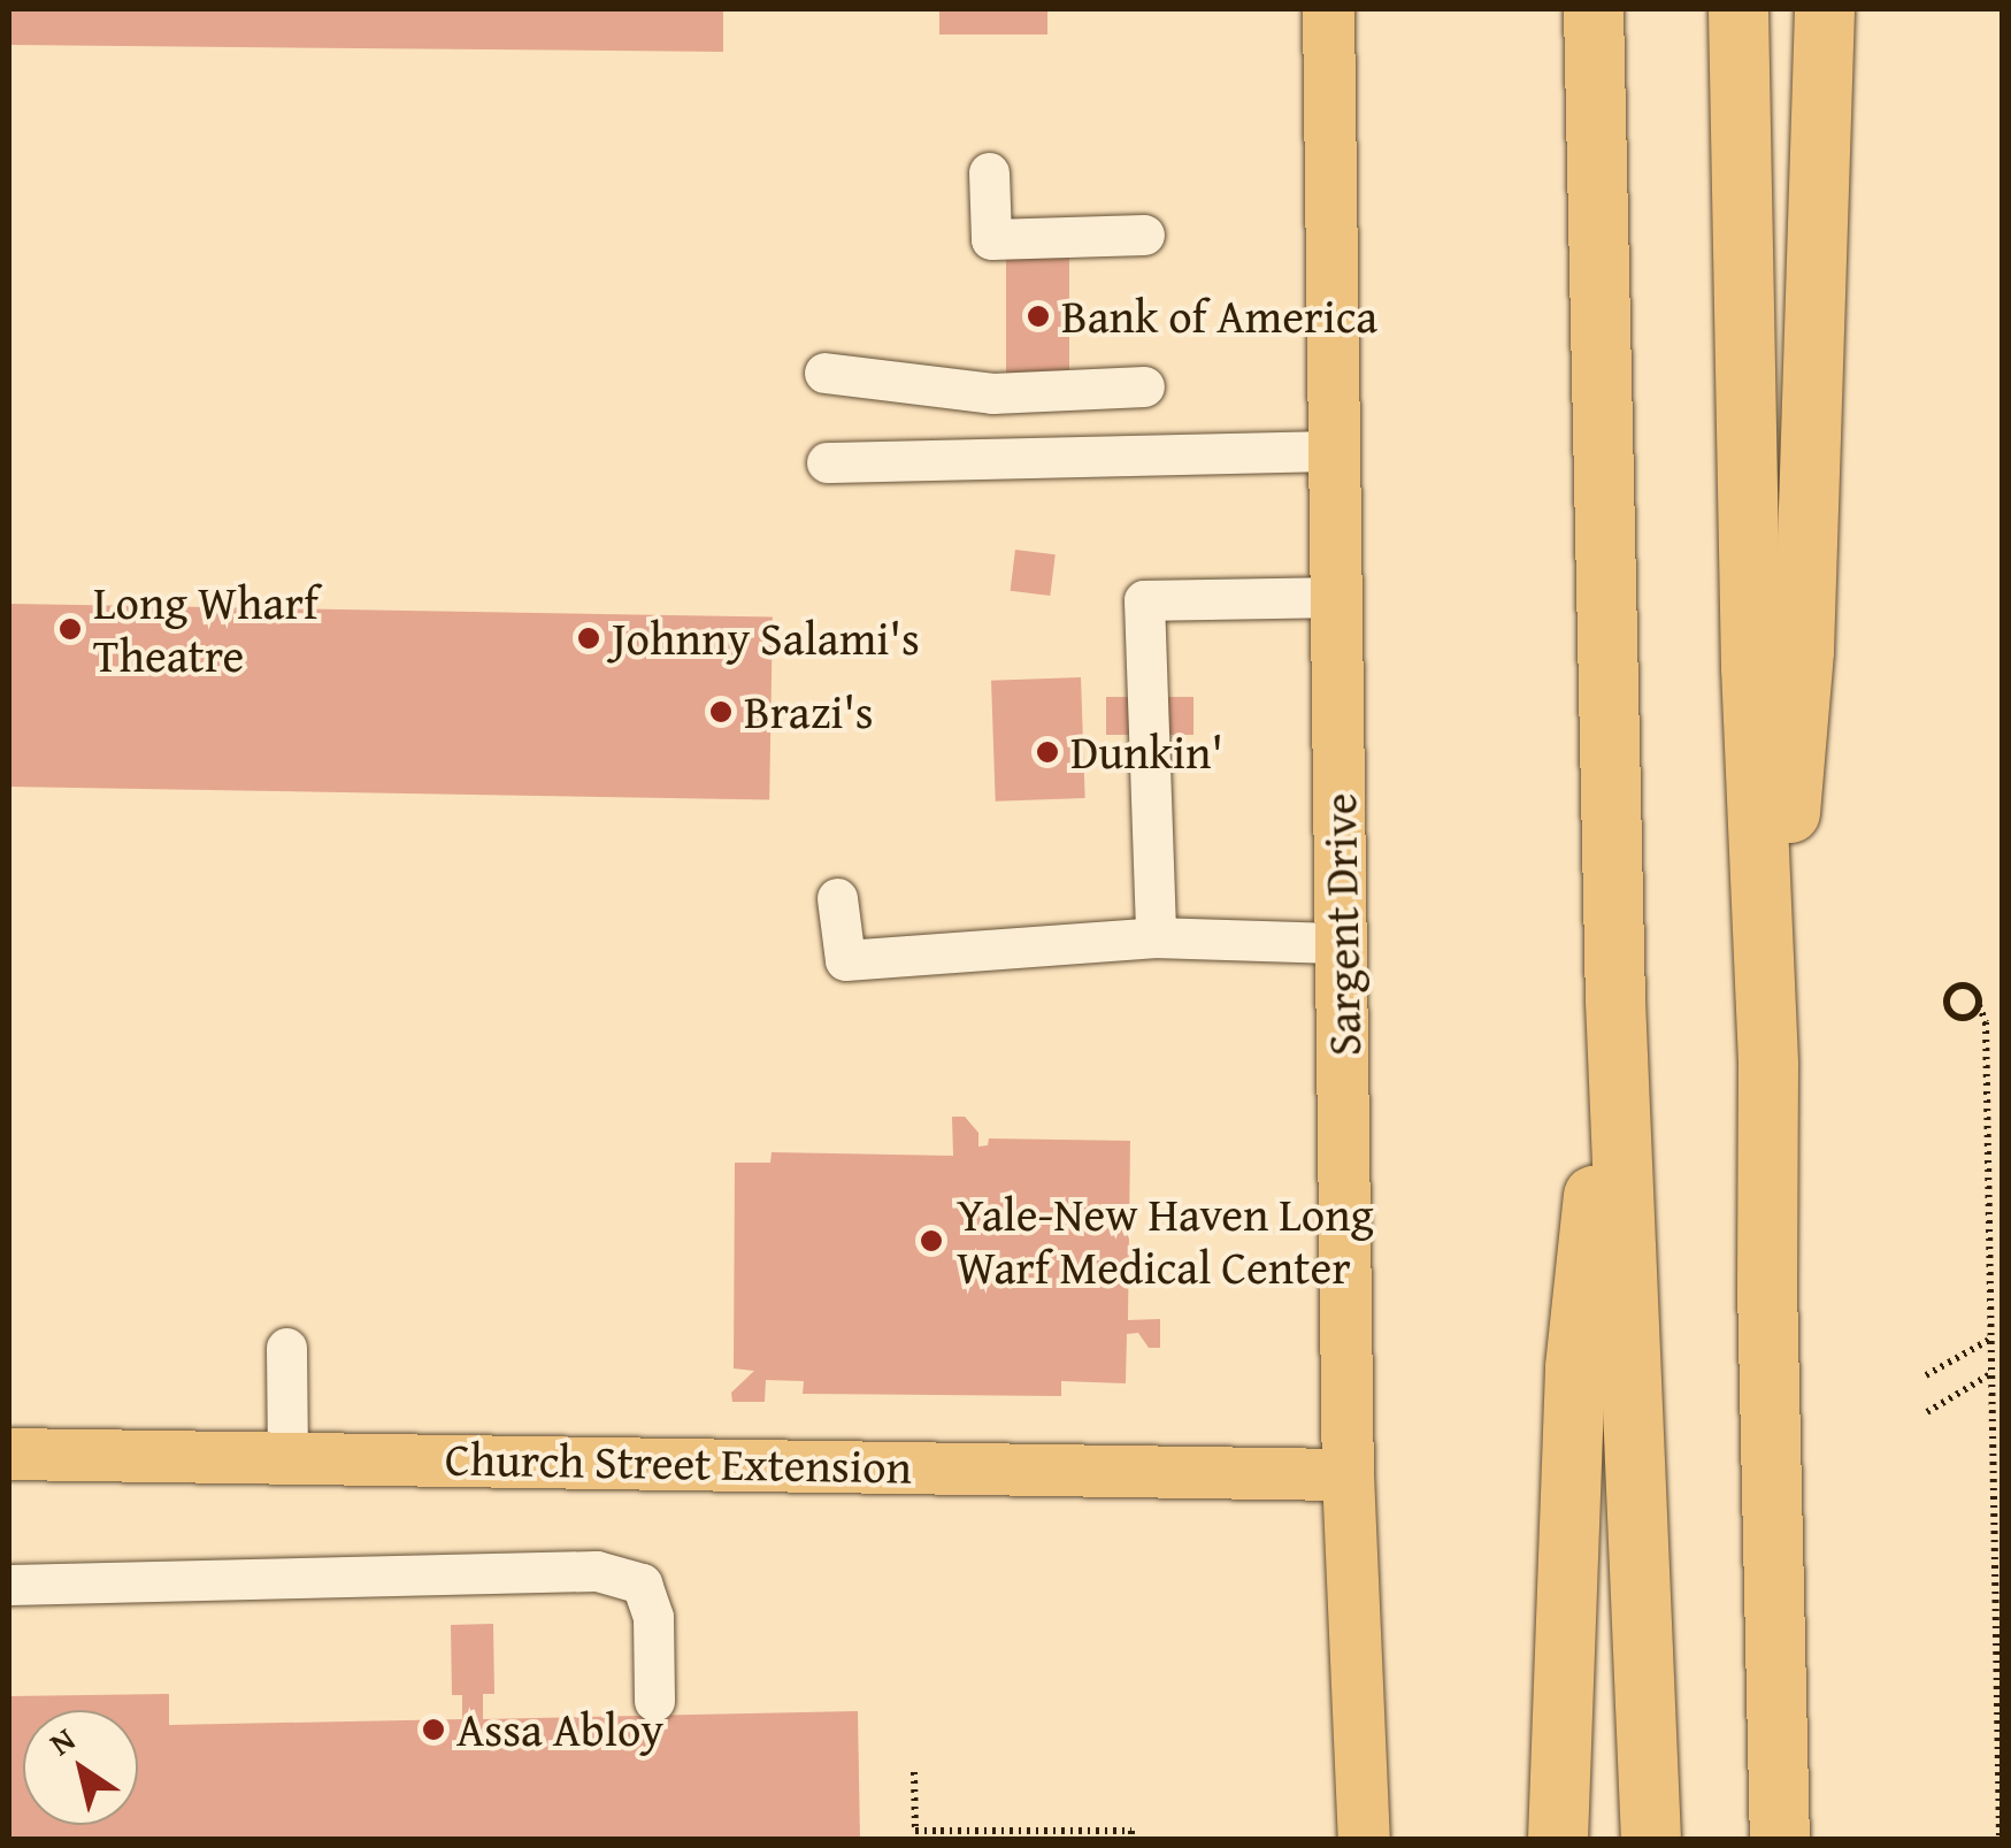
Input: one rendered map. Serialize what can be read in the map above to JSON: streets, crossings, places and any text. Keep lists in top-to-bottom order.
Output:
{
  "streets": {
    "main road": ["Sargent Drive", "Church Street Extension"]
  },
  "crossings": [
    ["Sargent Drive", "Church Street Extension"]
  ],
  "places": [
    "Bank of America",
    "Long Wharf Theatre",
    "Johnny Salami's",
    "Brazi's",
    "Dunkin'",
    "Yale-New Haven Long Warf Medical Center",
    "Assa Abloy"
  ],
  "north": "top left"
}
